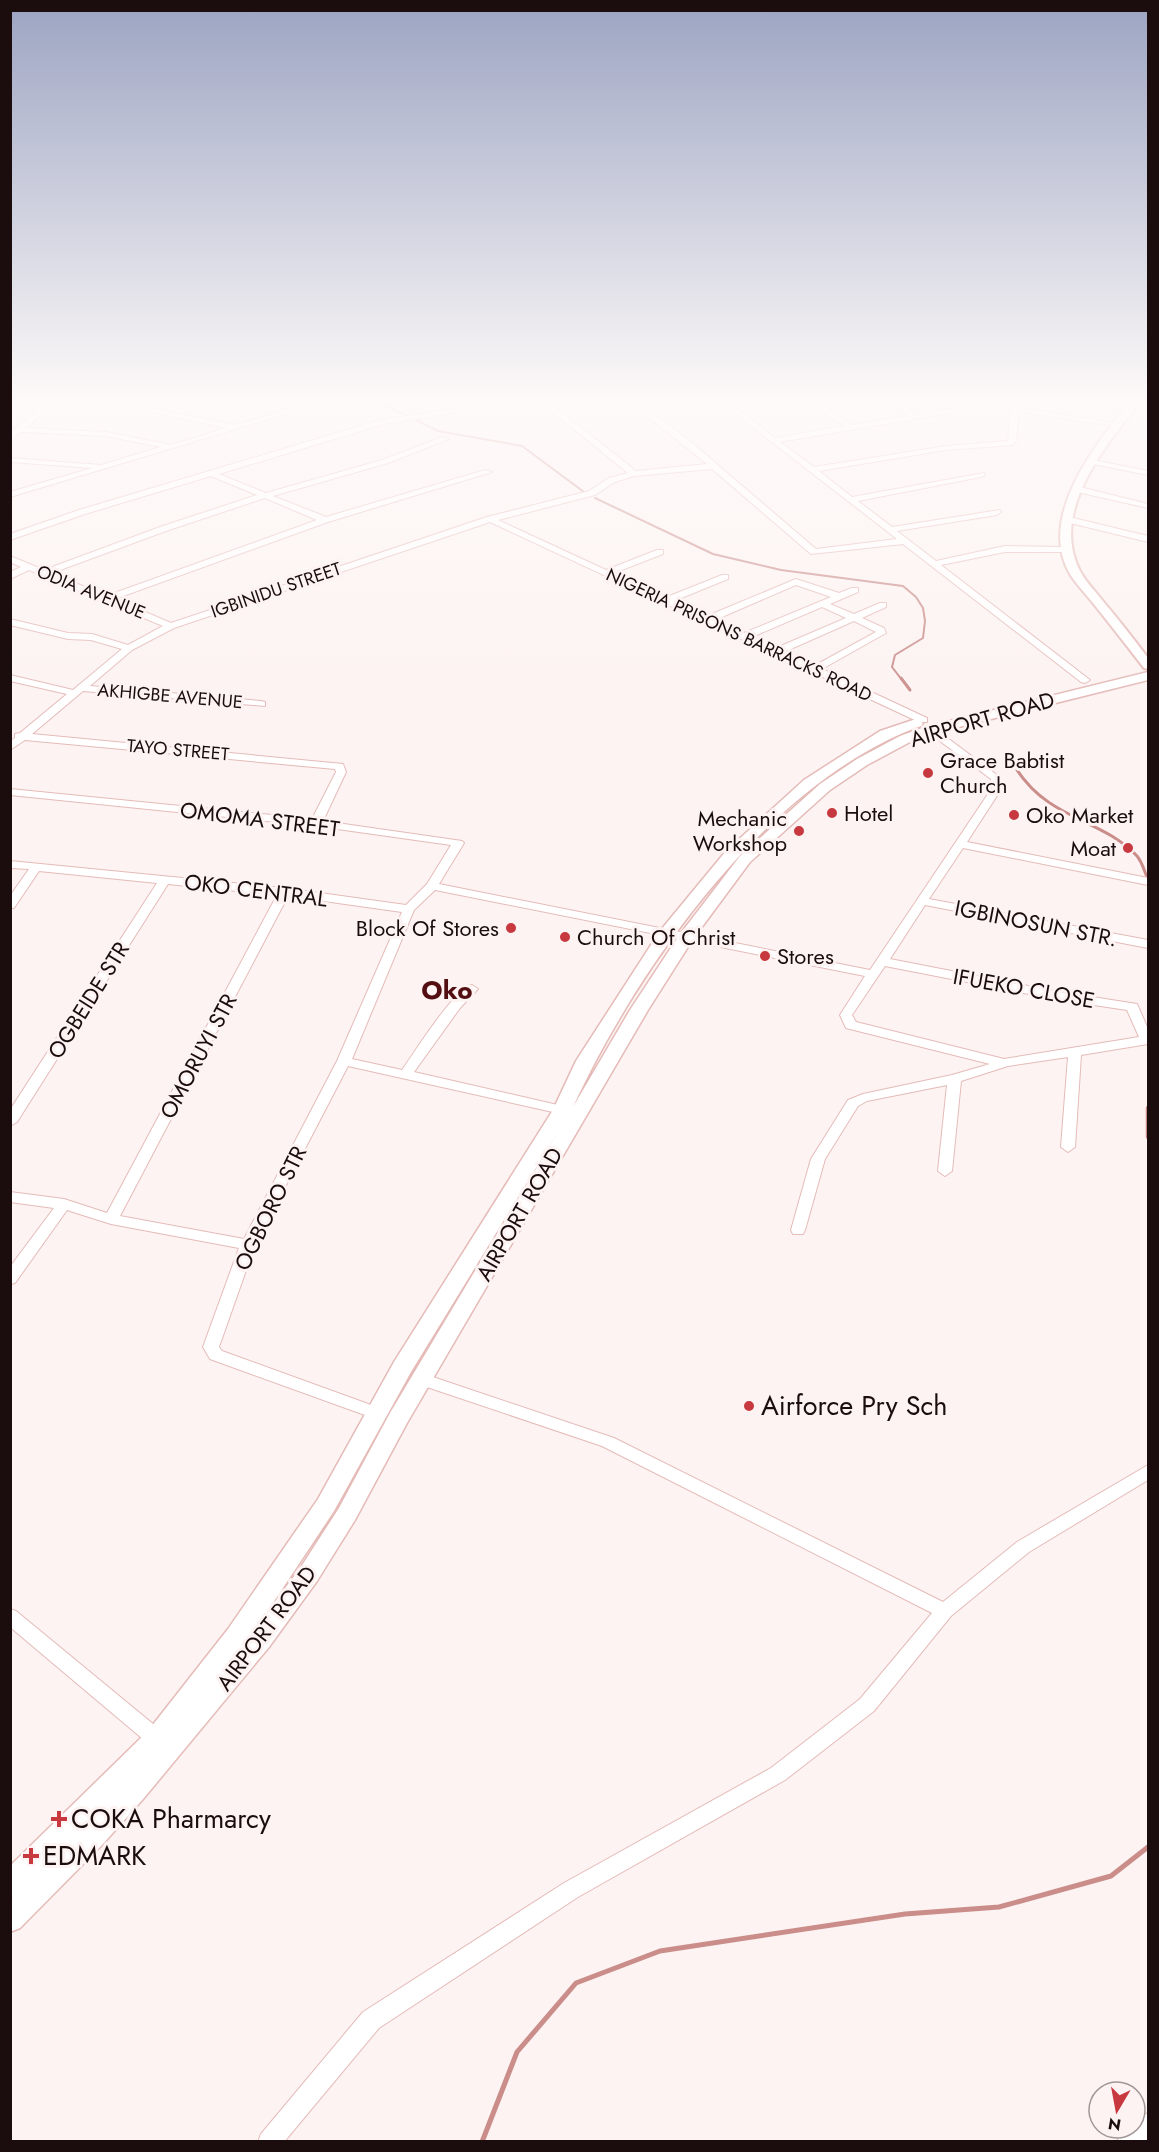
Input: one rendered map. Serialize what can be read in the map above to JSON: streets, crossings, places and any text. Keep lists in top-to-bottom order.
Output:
{
  "streets": {
    "main road": ["AIRPORT ROAD"],
    "street": [
      "IGBINIDU STREET",
      "ODIA AVENUE",
      "NIGERIA PRISONS BARRACKS ROAD",
      "AKHIGBE AVENUE",
      "TAYO STREET",
      "OMOMA STREET",
      "OKO CENTRAL",
      "IGBINOSUN STR.",
      "IFUEKO CLOSE",
      "OGBEIDE STR",
      "OMORUYI STR",
      "OGBORO STR"
    ]
  },
  "crossings": [
    ["IGBINIDU STREET", "ODIA AVENUE"],
    ["IGBINIDU STREET", "NIGERIA PRISONS BARRACKS ROAD"],
    ["IGBINIDU STREET", "AKHIGBE AVENUE"],
    ["IGBINIDU STREET", "TAYO STREET"],
    ["NIGERIA PRISONS BARRACKS ROAD", "AIRPORT ROAD"],
    ["AIRPORT ROAD", "OGBORO STR"],
    ["TAYO STREET", "OMOMA STREET"],
    ["OKO CENTRAL", "OGBEIDE STR"],
    ["OKO CENTRAL", "OMORUYI STR"],
    ["OKO CENTRAL", "OGBORO STR"]
  ],
  "districts": ["Oko"],
  "places": {
    "other": [
      "Grace Babtist Church",
      "Hotel",
      "Oko Market",
      "Mechanic Workshop",
      "Moat",
      "Block Of Stores",
      "Church Of Christ",
      "Stores",
      "Airforce Pry Sch"
    ],
    "health": ["COKA Pharmarcy", "EDMARK"]
  },
  "north": "bottom"
}
